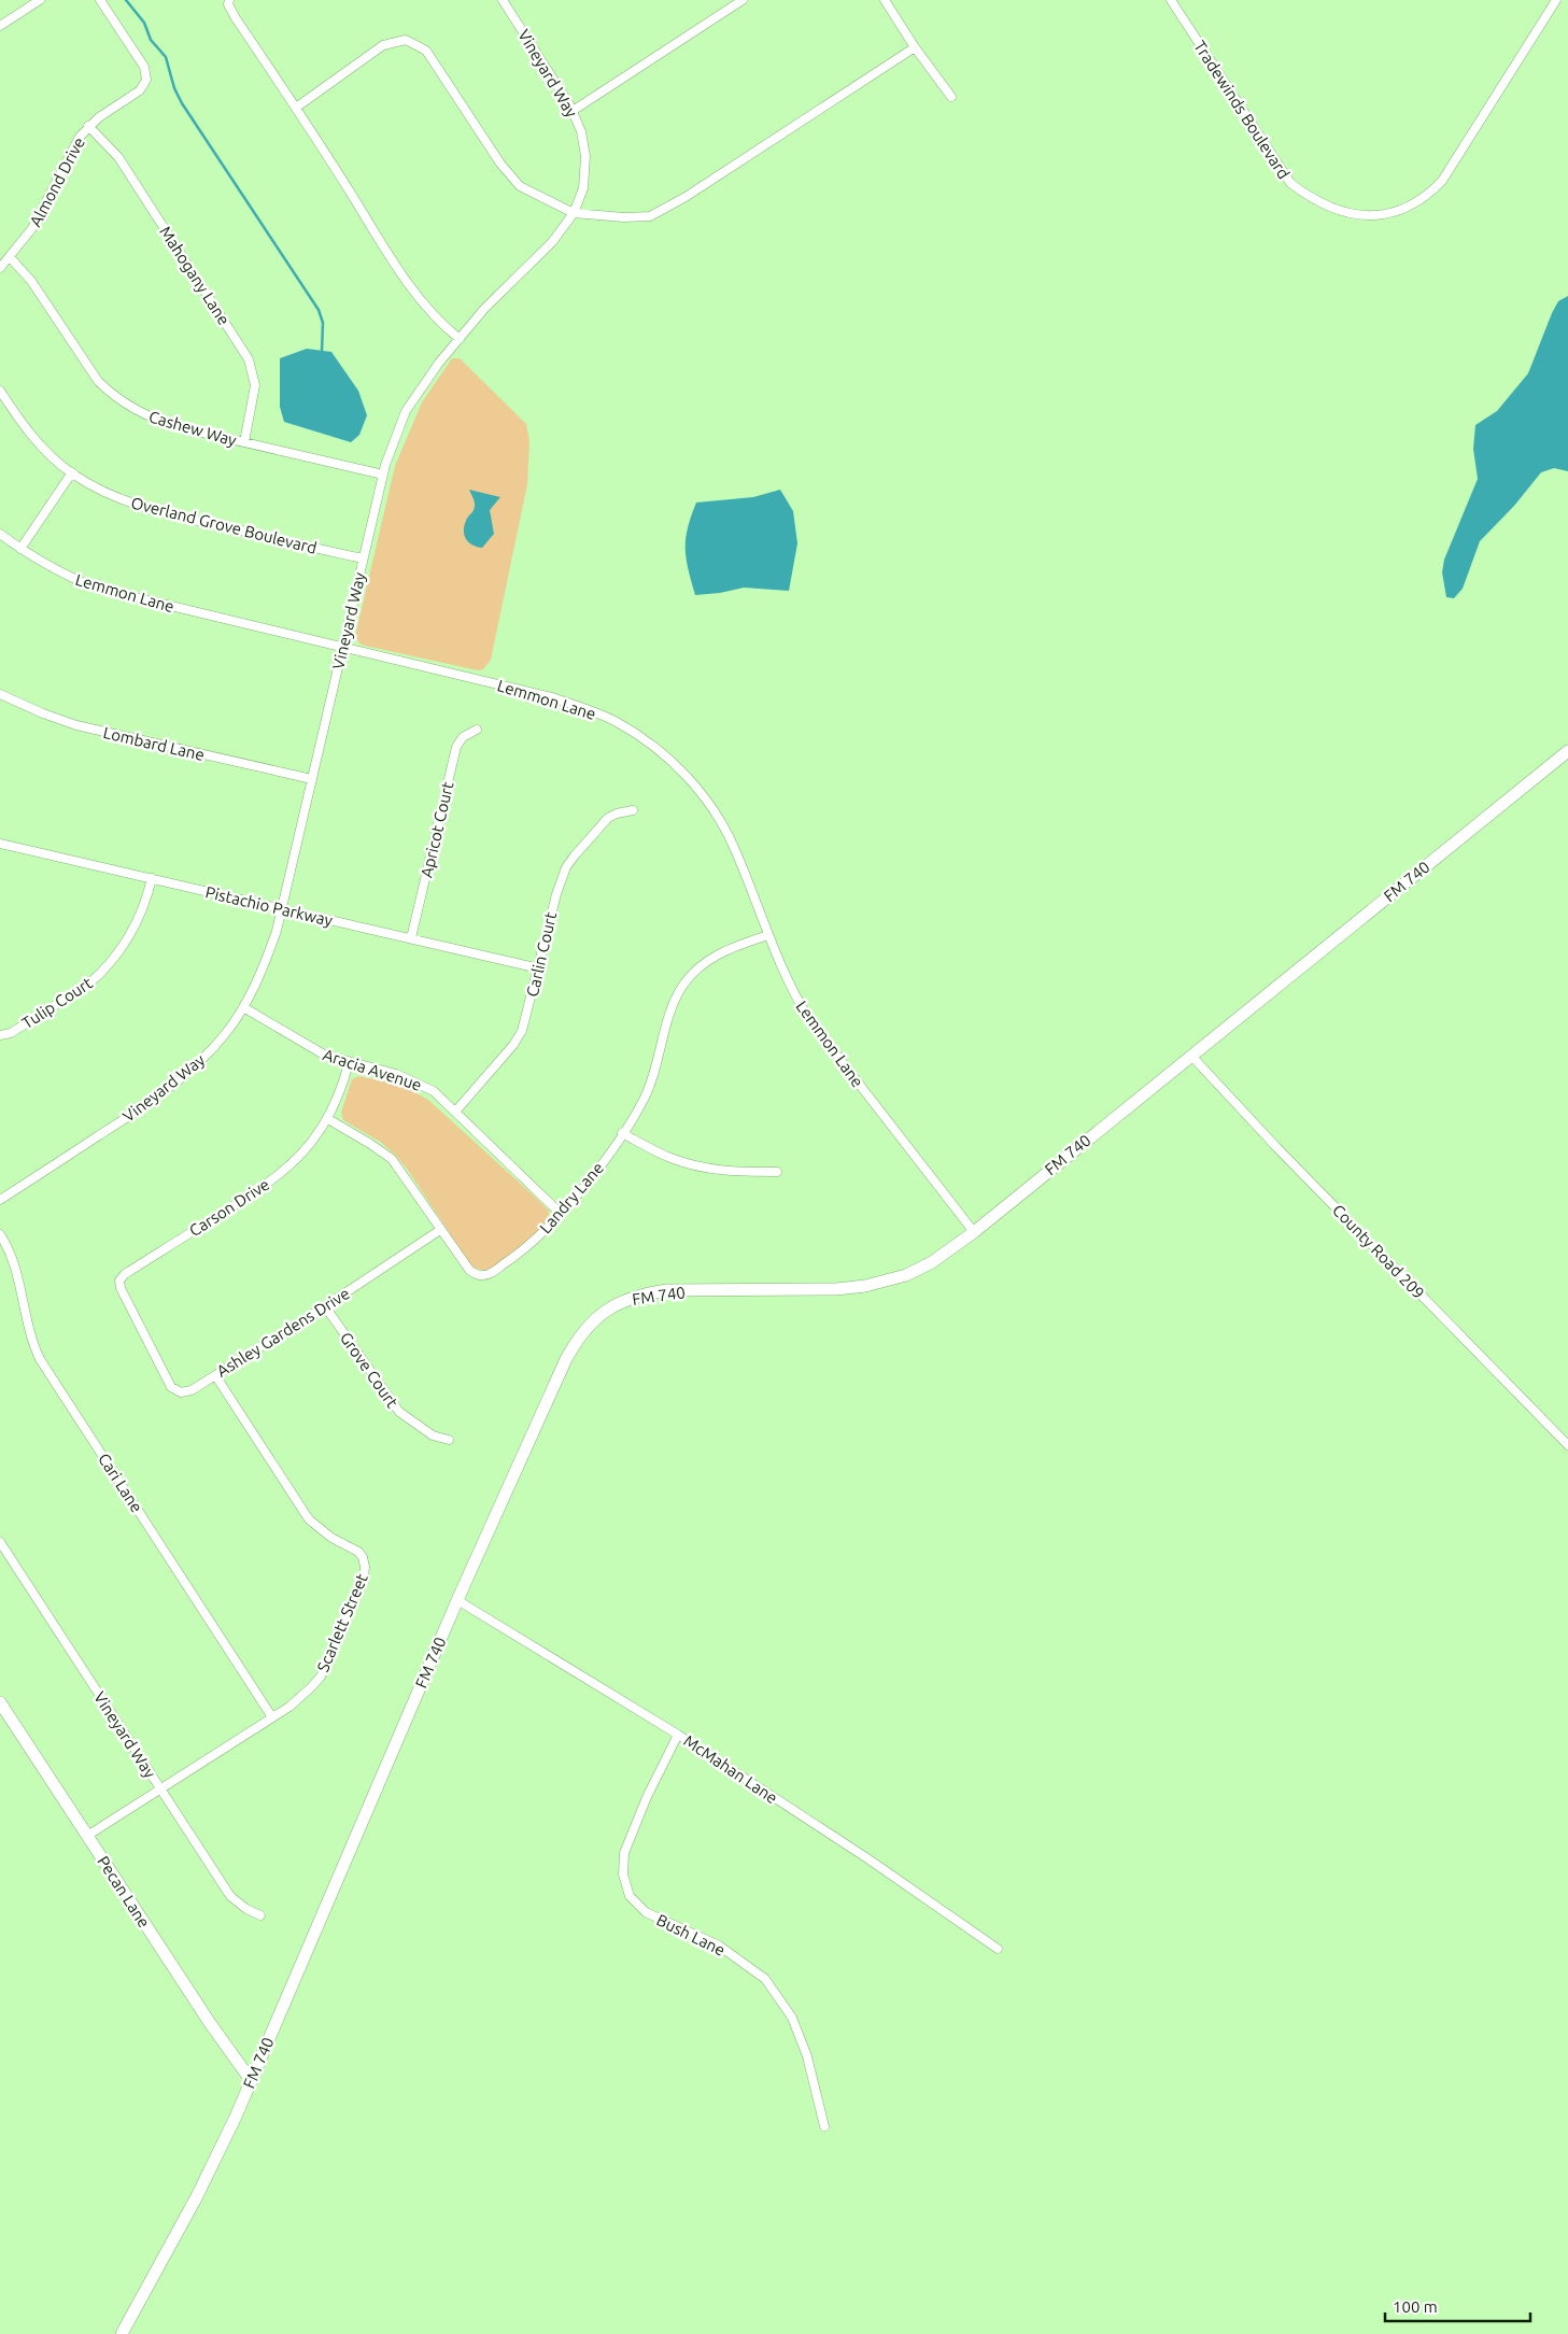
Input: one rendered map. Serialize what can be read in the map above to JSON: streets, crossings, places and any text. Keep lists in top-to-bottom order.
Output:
{
  "streets": {
    "main road": ["FM 740", "Pecan Lane"],
    "street": [
      "Vineyard Way",
      "Tradewinds Boulevard",
      "Almond Drive",
      "Mahogany Lane",
      "Cashew Way",
      "Overland Grove Boulevard",
      "Lemmon Lane",
      "Lombard Lane",
      "Apricot Court",
      "Pistachio Parkway",
      "Carlin Court",
      "Tulip Court",
      "Aracia Avenue",
      "Landry Lane",
      "Carson Drive",
      "County Road 209",
      "Ashley Gardens Drive",
      "Grove Court",
      "Cari Lane",
      "Scarlett Street",
      "McMahan Lane",
      "Bush Lane"
    ]
  },
  "crossings": [
    ["Vineyard Way", "Cashew Way"],
    ["Vineyard Way", "Overland Grove Boulevard"],
    ["Vineyard Way", "Lemmon Lane"],
    ["Vineyard Way", "Lombard Lane"],
    ["Vineyard Way", "Pistachio Parkway"],
    ["Vineyard Way", "Aracia Avenue"],
    ["Vineyard Way", "Scarlett Street"],
    ["Almond Drive", "Mahogany Lane"],
    ["Almond Drive", "Cashew Way"],
    ["Mahogany Lane", "Cashew Way"],
    ["Lemmon Lane", "FM 740"],
    ["Lemmon Lane", "Landry Lane"],
    ["Apricot Court", "Pistachio Parkway"],
    ["FM 740", "County Road 209"],
    ["FM 740", "McMahan Lane"],
    ["FM 740", "Pecan Lane"],
    ["Pistachio Parkway", "Carlin Court"],
    ["Pistachio Parkway", "Tulip Court"],
    ["Carlin Court", "Aracia Avenue"],
    ["Aracia Avenue", "Landry Lane"],
    ["Aracia Avenue", "Carson Drive"],
    ["Landry Lane", "Carson Drive"],
    ["Landry Lane", "Ashley Gardens Drive"],
    ["Carson Drive", "Ashley Gardens Drive"],
    ["Ashley Gardens Drive", "Grove Court"],
    ["Ashley Gardens Drive", "Scarlett Street"],
    ["Cari Lane", "Scarlett Street"],
    ["Scarlett Street", "Pecan Lane"],
    ["McMahan Lane", "Bush Lane"]
  ],
  "scale_bar": "100 m"
}
